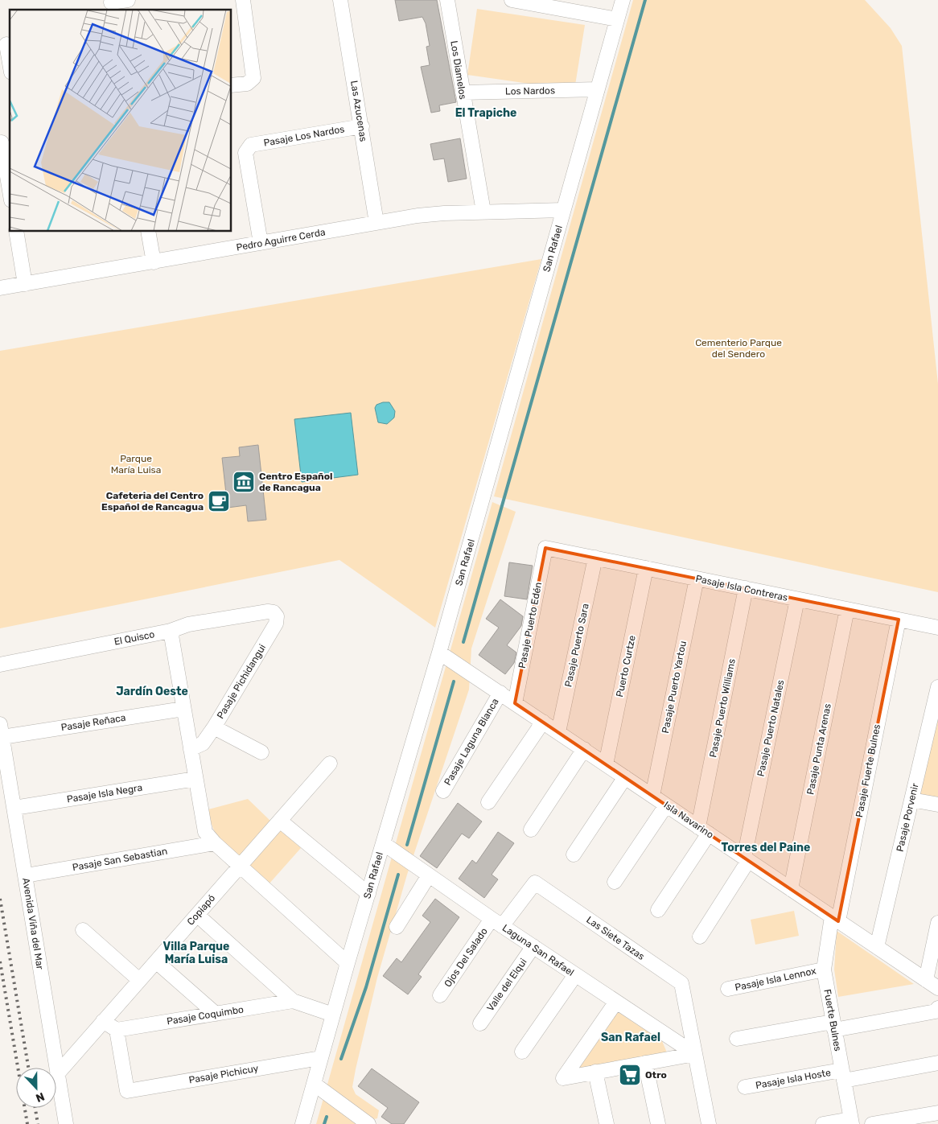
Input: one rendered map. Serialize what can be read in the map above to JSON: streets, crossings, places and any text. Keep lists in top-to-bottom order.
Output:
{
  "streets": {
    "street": [
      "Los Diamelos",
      "Los Nardos",
      "Las Azucenas",
      "Pasaje Los Nardos",
      "Pedro Aguirre Cerda",
      "San Rafael",
      "Pasaje Isla Contreras",
      "Pasaje Puerto Edén",
      "El Quisco",
      "Pasaje Puerto Sara",
      "Puerto Curtze",
      "Pasaje Pichidangui",
      "Pasaje Puerto Yartou",
      "Pasaje Puerto Williams",
      "Pasaje Reñaca",
      "Pasaje Puerto Natales",
      "Pasaje Laguna Blanca",
      "Pasaje Punta Arenas",
      "Pasaje Fuerte Bulnes",
      "Pasaje Isla Negra",
      "Pasaje Porvenir",
      "Isla Navarino",
      "Pasaje San Sebastian",
      "Copiapó",
      "Avenida Viña del Mar",
      "Las Siete Tazas",
      "Laguna San Rafael",
      "Ojos Del Salado",
      "Pasaje Isla Lennox",
      "Valle del Elqui",
      "Pasaje Coquimbo",
      "Fuerte Bulnes",
      "Pasaje Pichicuy",
      "Pasaje Isla Hoste"
    ]
  },
  "crossings": [
    ["Los Diamelos", "Los Nardos"],
    ["Los Diamelos", "Pedro Aguirre Cerda"],
    ["Los Nardos", "San Rafael"],
    ["Las Azucenas", "Pasaje Los Nardos"],
    ["Las Azucenas", "Pedro Aguirre Cerda"],
    ["Pasaje Los Nardos", "Pedro Aguirre Cerda"],
    ["Pedro Aguirre Cerda", "San Rafael"],
    ["San Rafael", "Isla Navarino"],
    ["San Rafael", "Laguna San Rafael"],
    ["San Rafael", "Pasaje Pichicuy"],
    ["Pasaje Isla Contreras", "Pasaje Puerto Edén"],
    ["Pasaje Isla Contreras", "Pasaje Puerto Sara"],
    ["Pasaje Isla Contreras", "Puerto Curtze"],
    ["Pasaje Isla Contreras", "Pasaje Puerto Yartou"],
    ["Pasaje Isla Contreras", "Pasaje Puerto Williams"],
    ["Pasaje Isla Contreras", "Pasaje Puerto Natales"],
    ["Pasaje Isla Contreras", "Pasaje Punta Arenas"],
    ["Pasaje Isla Contreras", "Pasaje Fuerte Bulnes"],
    ["Pasaje Puerto Edén", "Isla Navarino"],
    ["El Quisco", "Pasaje Pichidangui"],
    ["Pasaje Puerto Sara", "Isla Navarino"],
    ["Puerto Curtze", "Isla Navarino"],
    ["Pasaje Puerto Yartou", "Isla Navarino"],
    ["Pasaje Puerto Williams", "Isla Navarino"],
    ["Pasaje Reñaca", "Avenida Viña del Mar"],
    ["Pasaje Puerto Natales", "Isla Navarino"],
    ["Pasaje Laguna Blanca", "Isla Navarino"],
    ["Pasaje Punta Arenas", "Isla Navarino"],
    ["Pasaje Fuerte Bulnes", "Isla Navarino"],
    ["Pasaje Fuerte Bulnes", "Fuerte Bulnes"],
    ["Pasaje Isla Negra", "Avenida Viña del Mar"],
    ["Pasaje Porvenir", "Isla Navarino"],
    ["Isla Navarino", "Fuerte Bulnes"],
    ["Pasaje San Sebastian", "Avenida Viña del Mar"],
    ["Copiapó", "Avenida Viña del Mar"],
    ["Las Siete Tazas", "Laguna San Rafael"],
    ["Las Siete Tazas", "Ojos Del Salado"],
    ["Laguna San Rafael", "Ojos Del Salado"],
    ["Laguna San Rafael", "Valle del Elqui"],
    ["Pasaje Isla Lennox", "Fuerte Bulnes"],
    ["Pasaje Coquimbo", "Pasaje Pichicuy"],
    ["Fuerte Bulnes", "Pasaje Isla Hoste"]
  ],
  "districts": [
    "El Trapiche",
    "Jardín Oeste",
    "Torres del Paine",
    "Villa Parque María Luisa",
    "San Rafael"
  ],
  "parks": ["Cementerio Parque del Sendero", "Parque María Luisa"],
  "places": {
    "museum": ["Centro Español de Rancagua"],
    "cafe": ["Cafeteria del Centro Español de Rancagua"],
    "supermarket": ["Otro"]
  },
  "north": "bottom"
}
